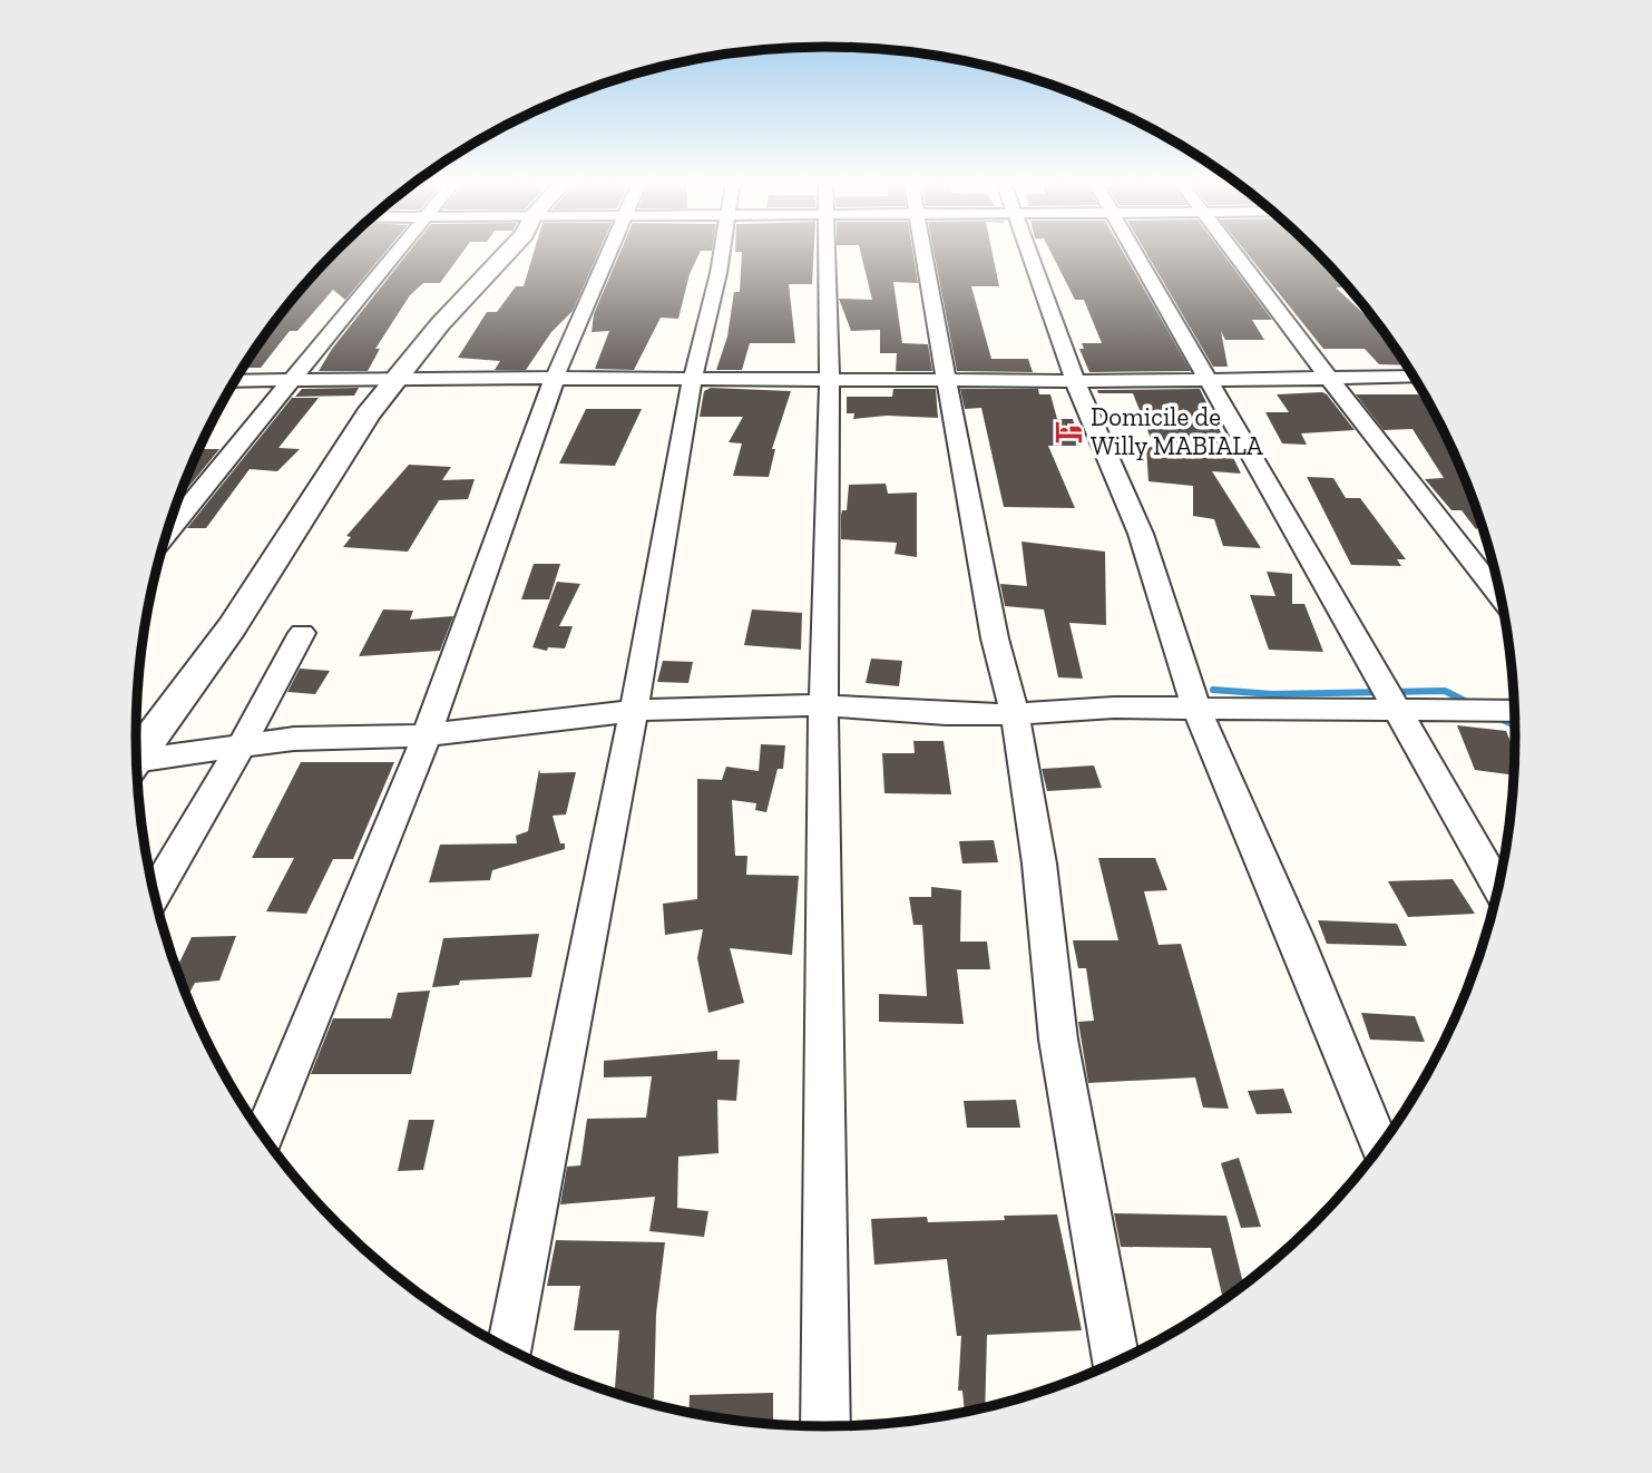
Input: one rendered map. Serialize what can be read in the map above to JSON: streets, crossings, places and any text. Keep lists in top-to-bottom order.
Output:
{
  "places": {
    "hotel": ["Domicile de Willy MABIALA"]
  }
}
